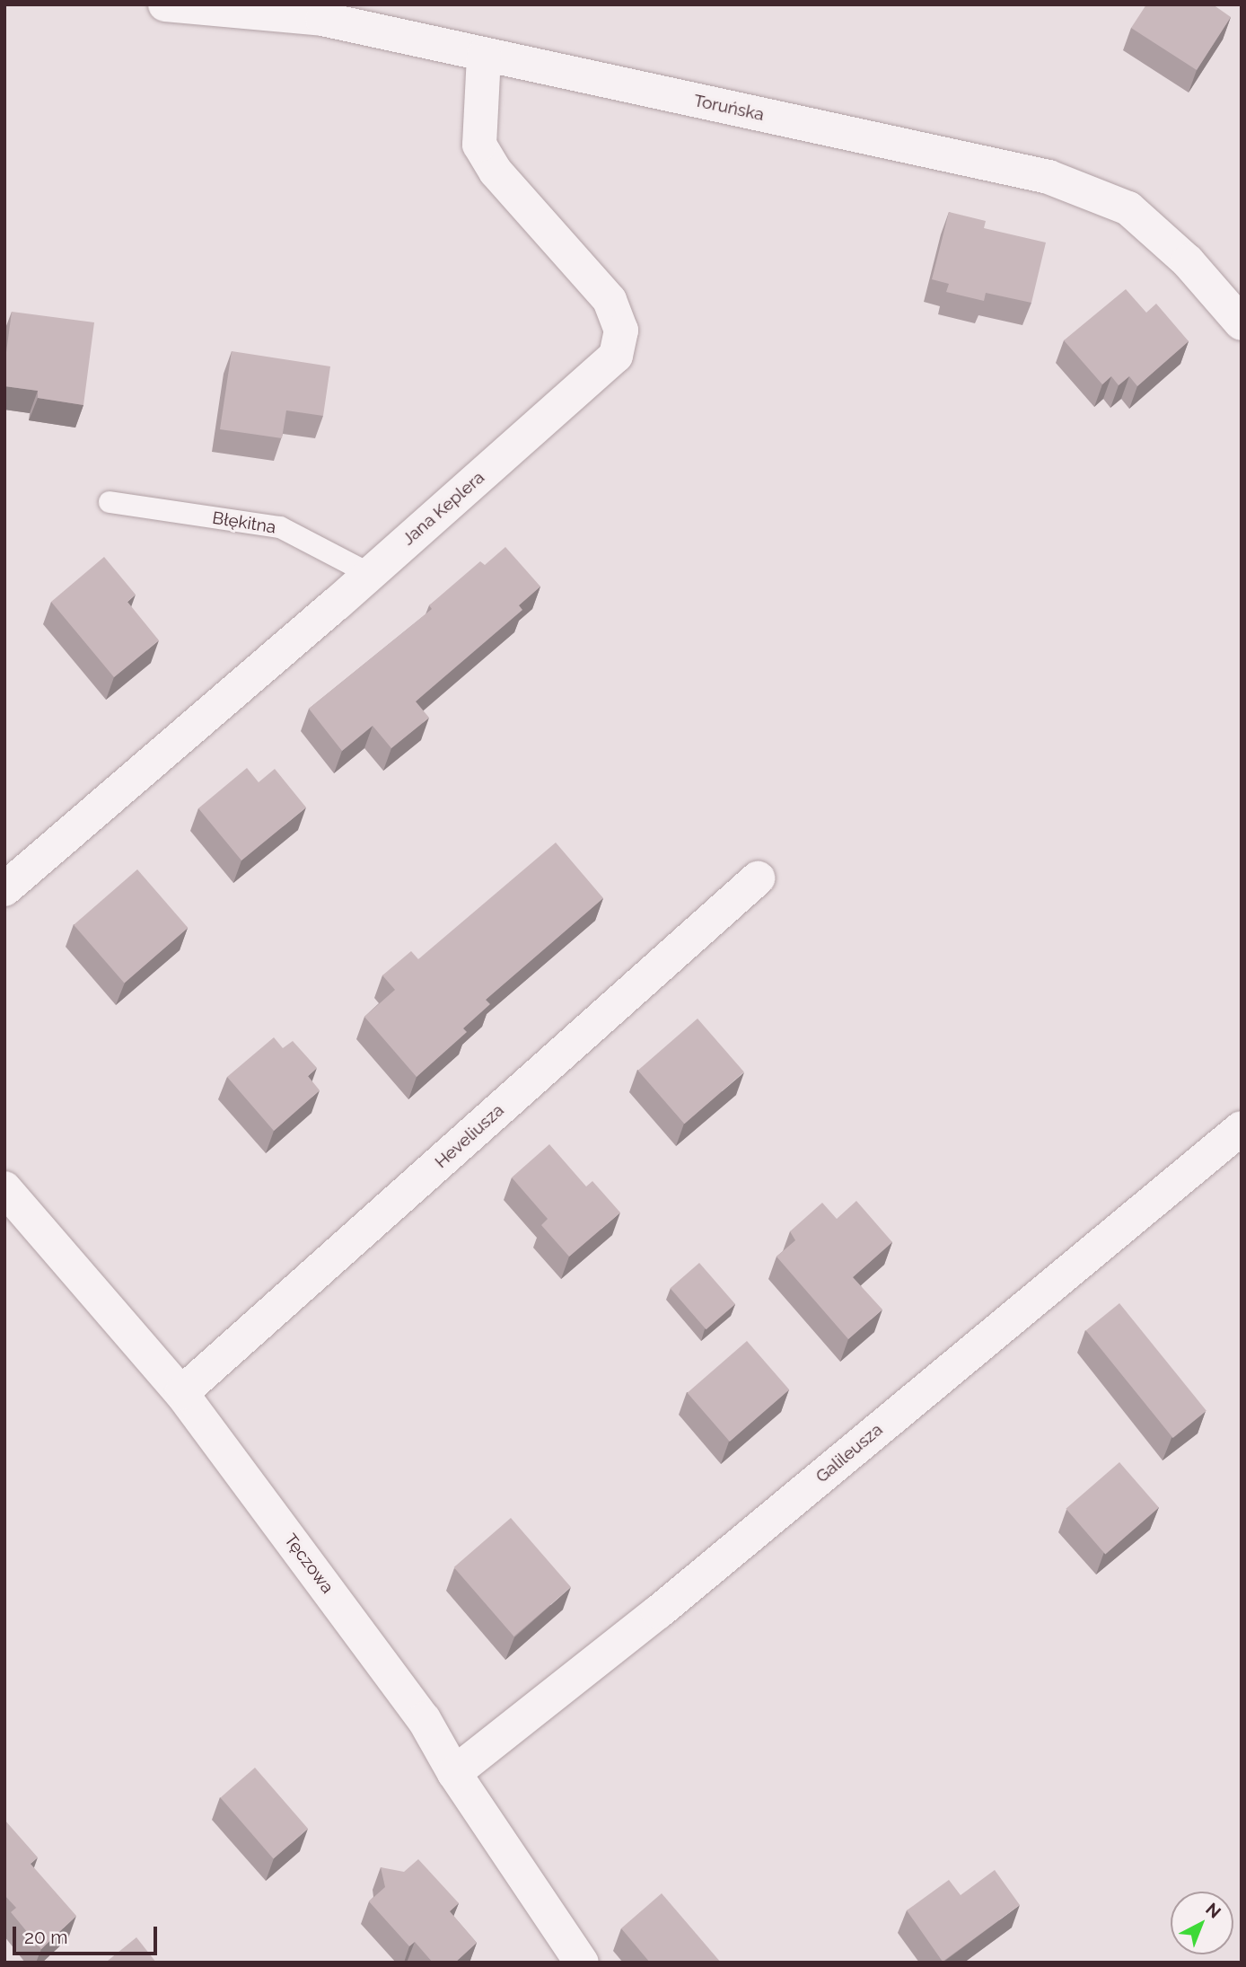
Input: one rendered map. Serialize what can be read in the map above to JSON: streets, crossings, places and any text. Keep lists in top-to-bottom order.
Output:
{
  "streets": {
    "street": [
      "Toruńska",
      "Jana Keplera",
      "Heveliusza",
      "Galileusza",
      "Tęczowa"
    ],
    "lane": ["Błękitna"]
  },
  "crossings": [
    ["Toruńska", "Jana Keplera"],
    ["Jana Keplera", "Błękitna"],
    ["Heveliusza", "Tęczowa"],
    ["Galileusza", "Tęczowa"]
  ],
  "scale_bar": "20 m",
  "north": "top right"
}
